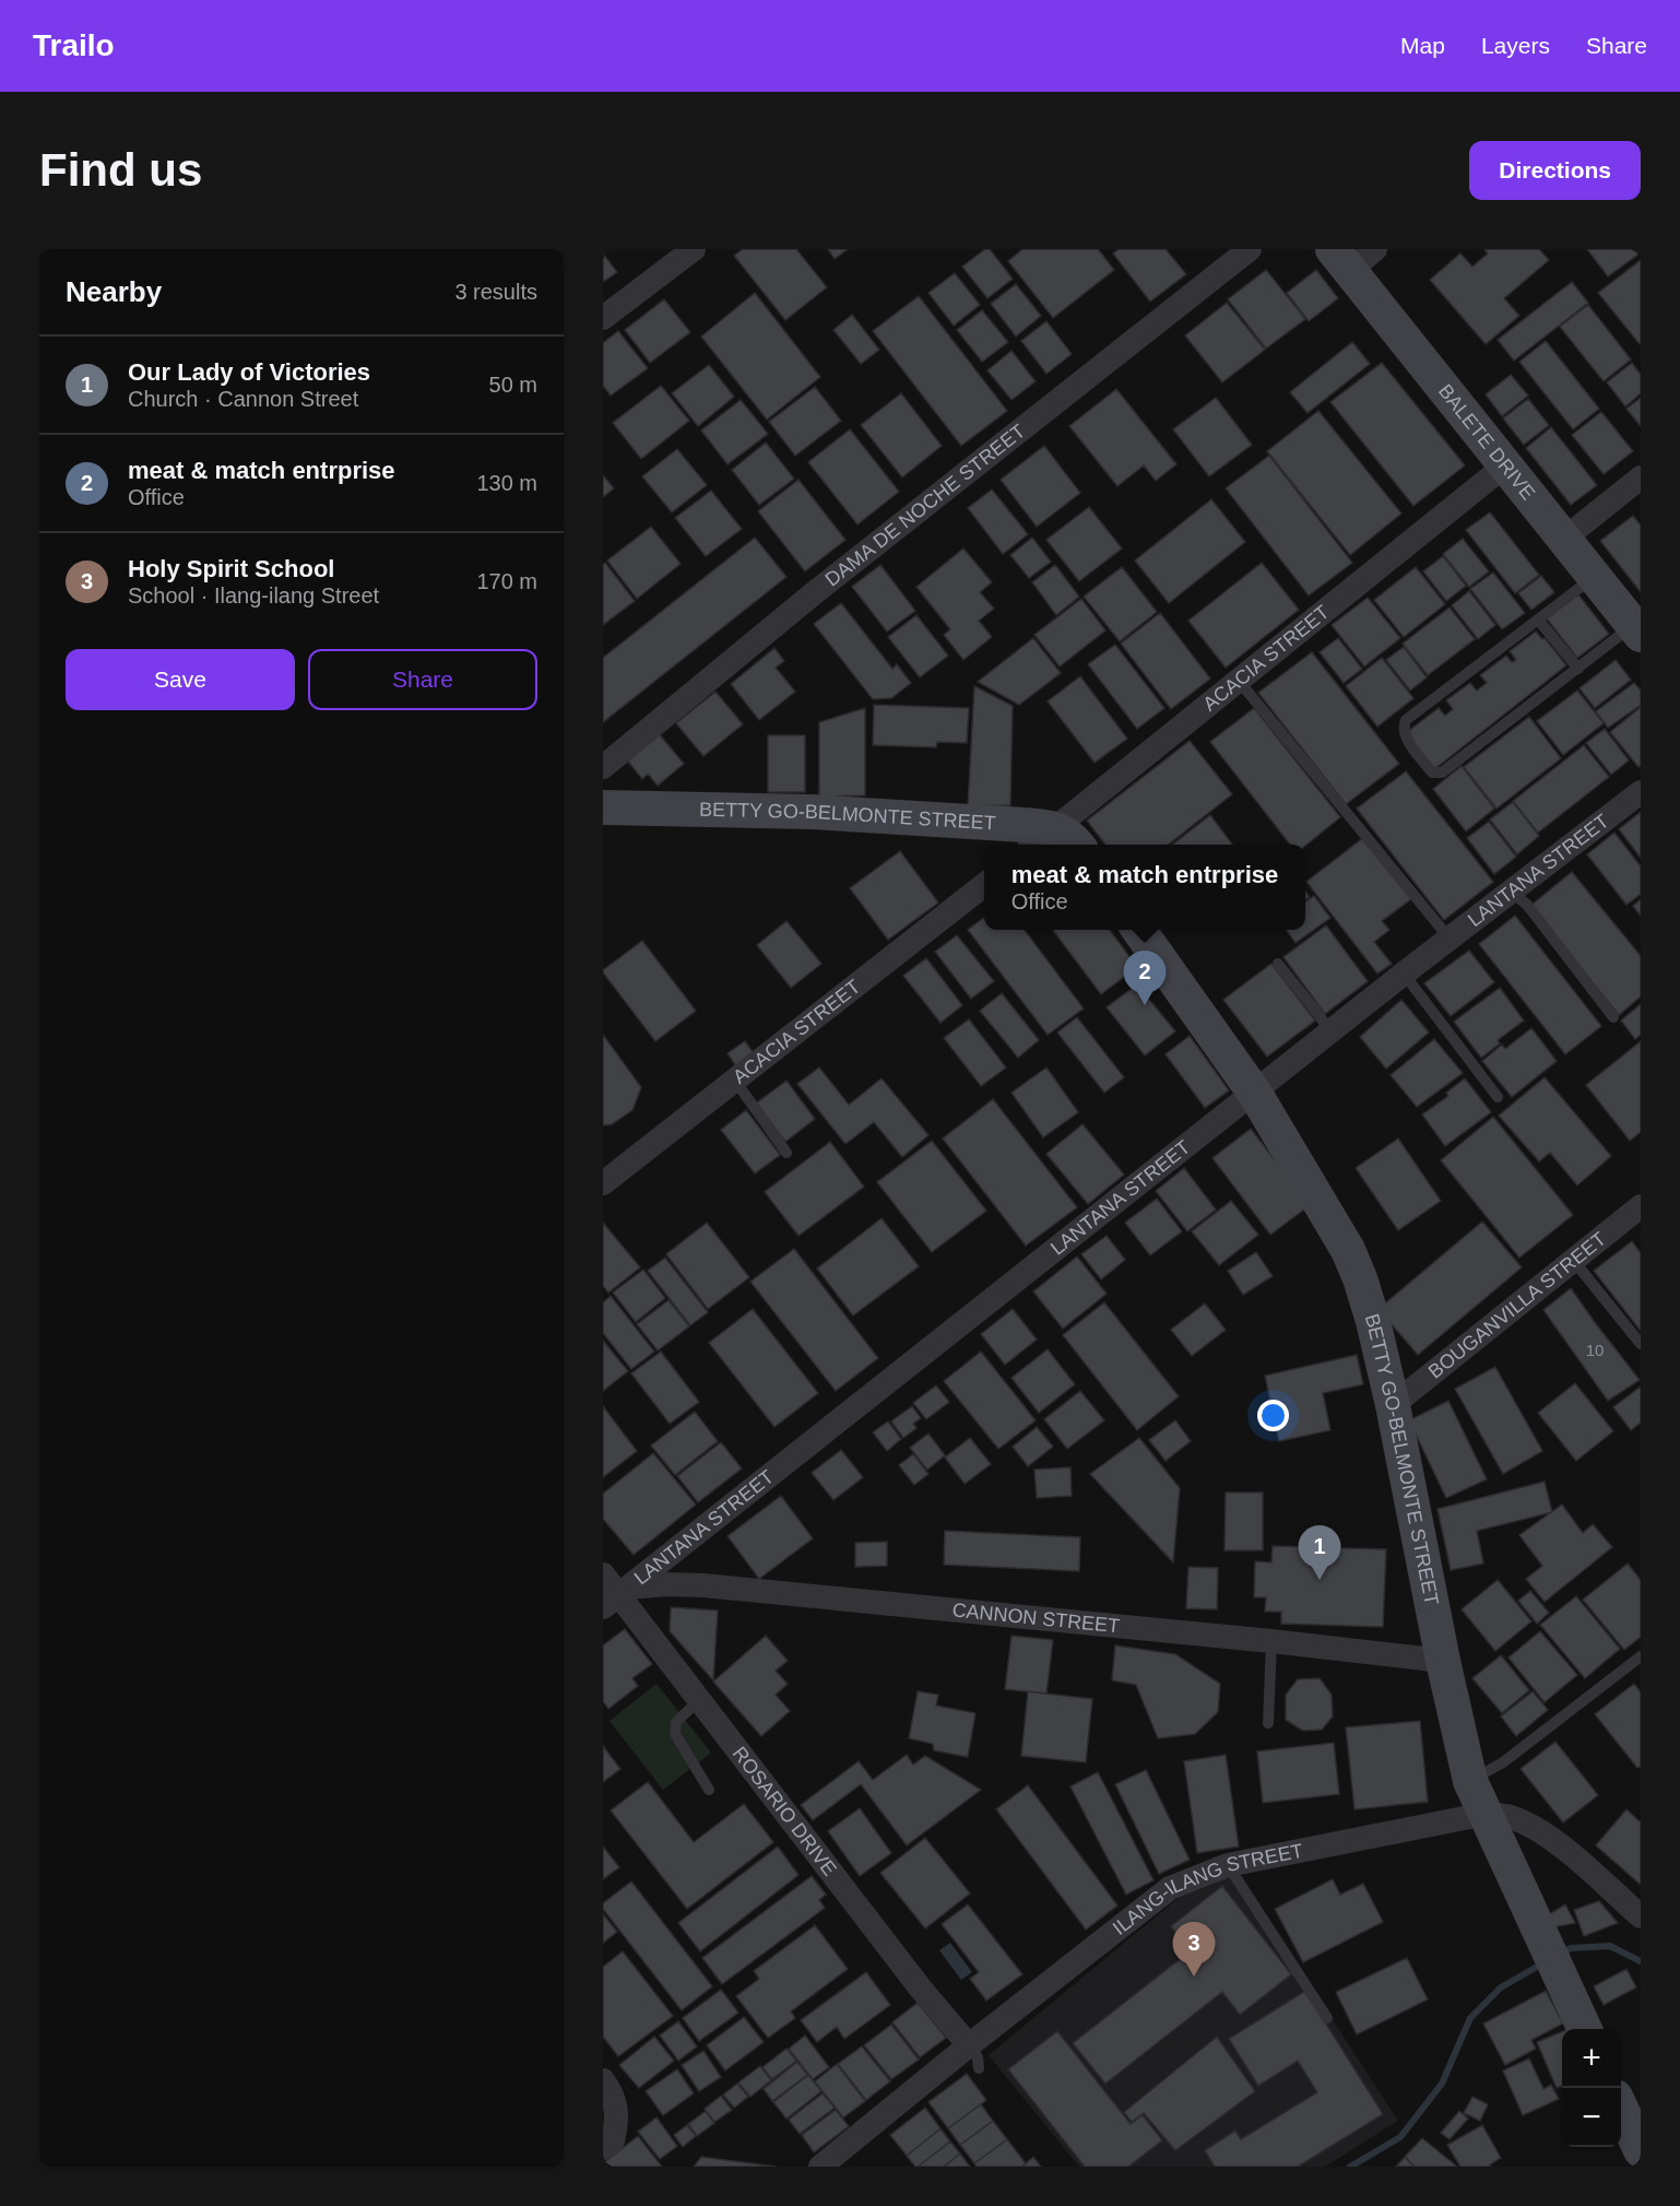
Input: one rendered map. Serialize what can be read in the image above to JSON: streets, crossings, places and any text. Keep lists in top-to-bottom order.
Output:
{
  "streets": {
    "street": [
      "BALETE DRIVE",
      "DAMA DE NOCHE STREET",
      "ACACIA STREET",
      "BETTY GO-BELMONTE STREET",
      "LANTANA STREET",
      "BOUGANVILLA STREET",
      "CANNON STREET",
      "ROSARIO DRIVE",
      "ILANG-ILANG STREET"
    ]
  },
  "crossings": [
    ["BALETE DRIVE", "ACACIA STREET"],
    ["ACACIA STREET", "BETTY GO-BELMONTE STREET"],
    ["BETTY GO-BELMONTE STREET", "LANTANA STREET"],
    ["BETTY GO-BELMONTE STREET", "BOUGANVILLA STREET"],
    ["BETTY GO-BELMONTE STREET", "CANNON STREET"],
    ["BETTY GO-BELMONTE STREET", "ILANG-ILANG STREET"],
    ["LANTANA STREET", "CANNON STREET"],
    ["LANTANA STREET", "ROSARIO DRIVE"],
    ["CANNON STREET", "ROSARIO DRIVE"],
    ["ROSARIO DRIVE", "ILANG-ILANG STREET"]
  ],
  "house_numbers": ["10"],
  "page": {
    "header": "Trailo",
    "nav": ["Map", "Layers", "Share"],
    "buttons": [
      "Directions",
      ["Save", "Share"]
    ],
    "title": "Find us",
    "heading": ["Nearby", "3 results"],
    "list": [
      {
        "mark": "1",
        "name": "Our Lady of Victories",
        "note": "Church · Cannon Street",
        "value": "50 m"
      },
      {
        "mark": "2",
        "name": "meat & match entrprise",
        "note": "Office",
        "value": "130 m"
      },
      {
        "mark": "3",
        "name": "Holy Spirit School",
        "note": "School · Ilang-ilang Street",
        "value": "170 m"
      }
    ],
    "popup": ["meat & match entrprise", "Office"],
    "pins": ["2", "1", "3"],
    "map_buttons": ["+", "−"]
  }
}
